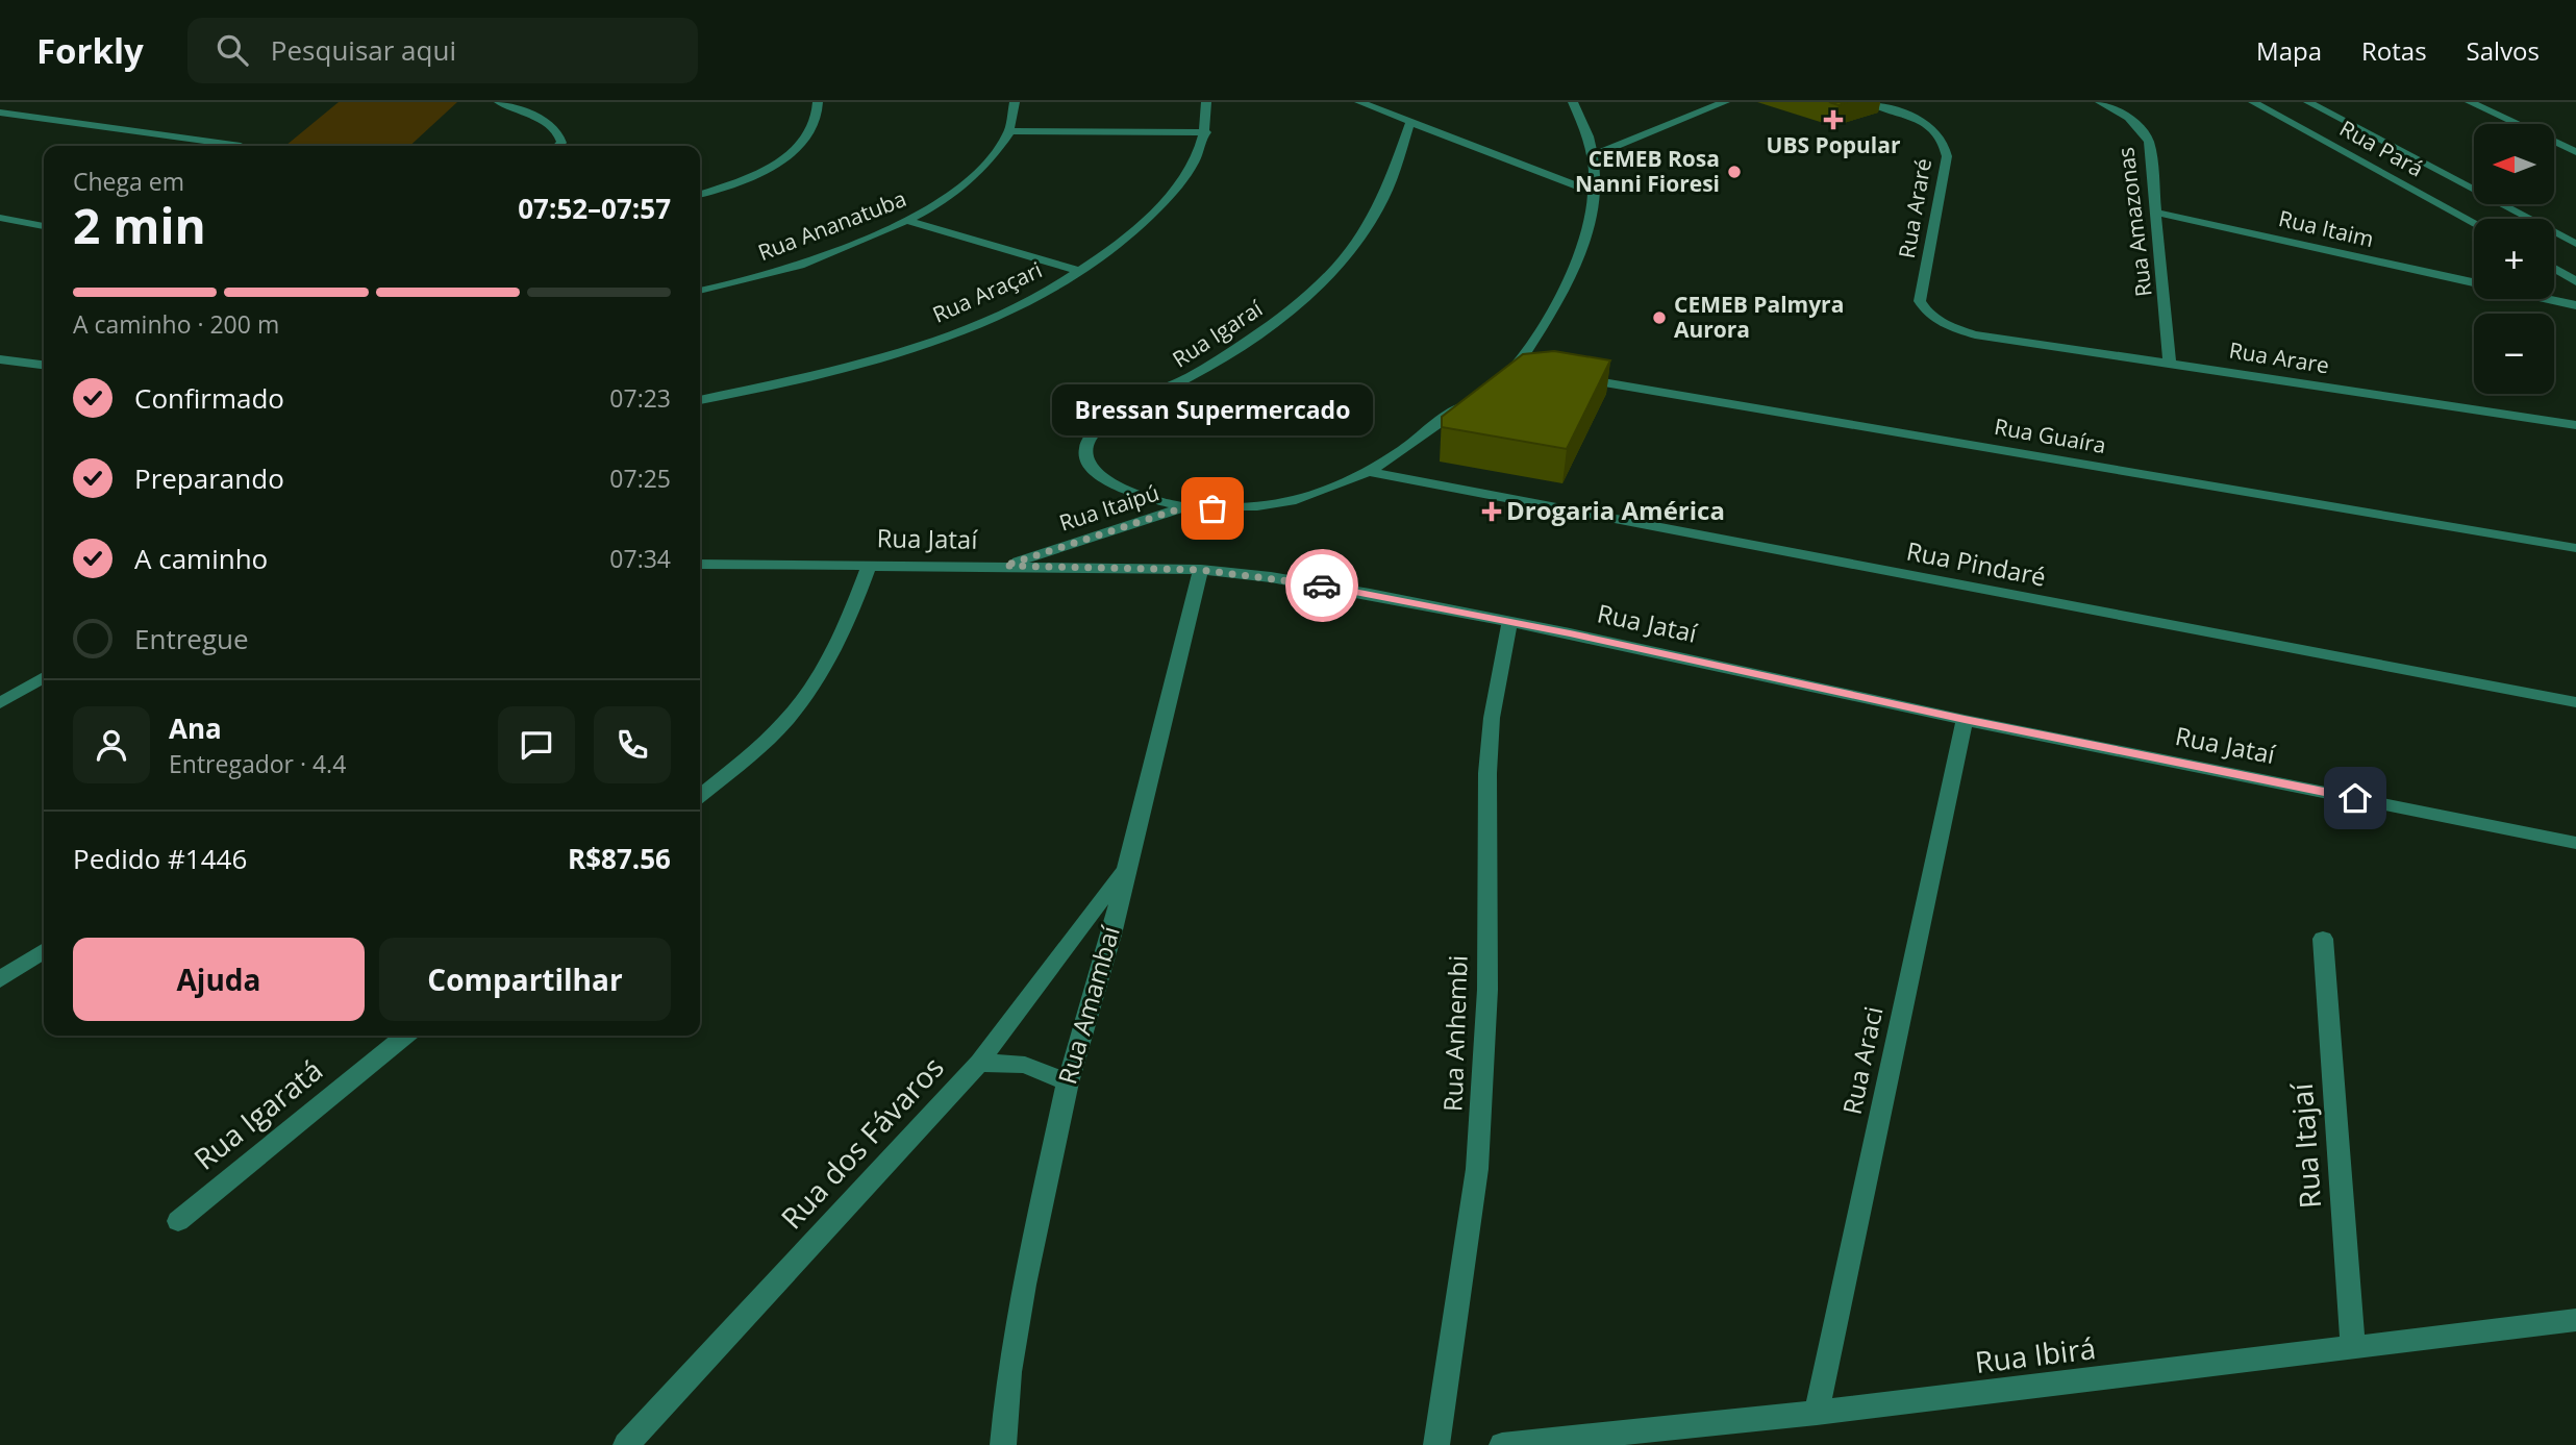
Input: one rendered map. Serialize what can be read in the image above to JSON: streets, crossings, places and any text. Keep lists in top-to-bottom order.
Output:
{
  "streets": {
    "street": [
      "Rua Pará",
      "Rua Araré",
      "Rua Amazonas",
      "Rua Ananatuba",
      "Rua Itaim",
      "Rua Araçari",
      "Rua Igaraí",
      "Rua Arare",
      "Rua Guaíra",
      "Rua Itaipú",
      "Rua Jataí",
      "Rua Pindaré",
      "Rua Amambaí",
      "Rua Anhembi",
      "Rua Araci",
      "Rua Igaratá",
      "Rua dos Fávaros",
      "Rua Itajaí",
      "Rua Ibirá"
    ]
  },
  "crossings": [
    ["Rua Araré", "Rua Arare"],
    ["Rua Amazonas", "Rua Itaim"],
    ["Rua Amazonas", "Rua Arare"],
    ["Rua Igaraí", "Rua Itaipú"],
    ["Rua Itaipú", "Rua Jataí"],
    ["Rua Itaipú", "Rua Pindaré"],
    ["Rua Jataí", "Rua Amambaí"],
    ["Rua Jataí", "Rua Anhembi"],
    ["Rua Jataí", "Rua Araci"],
    ["Rua Amambaí", "Rua dos Fávaros"],
    ["Rua Araci", "Rua Ibirá"],
    ["Rua Itajaí", "Rua Ibirá"]
  ],
  "places": {
    "health": ["UBS Popular", "Drogaria América"],
    "other": ["CEMEB Rosa Nanni Fioresi", "CEMEB Palmyra Aurora", "Bressan Supermercado"]
  },
  "north": "left",
  "page": {
    "header": "Forkly",
    "search": "Pesquisar aqui",
    "nav": ["Mapa", "Rotas", "Salvos"],
    "map_buttons": ["+", "−"],
    "heading": ["2 min", "Chega em", "07:52–07:57"],
    "panel": [
      "Ana",
      "Entregador · 4.4",
      "Pedido #1446",
      "R$87.56"
    ],
    "bar": "A caminho · 200 m",
    "list": [
      ["Confirmado", "07:23"],
      ["Preparando", "07:25"],
      ["A caminho", "07:34"],
      "Entregue"
    ],
    "bubble": "Bressan Supermercado",
    "buttons": ["Ajuda", "Compartilhar"]
  }
}
